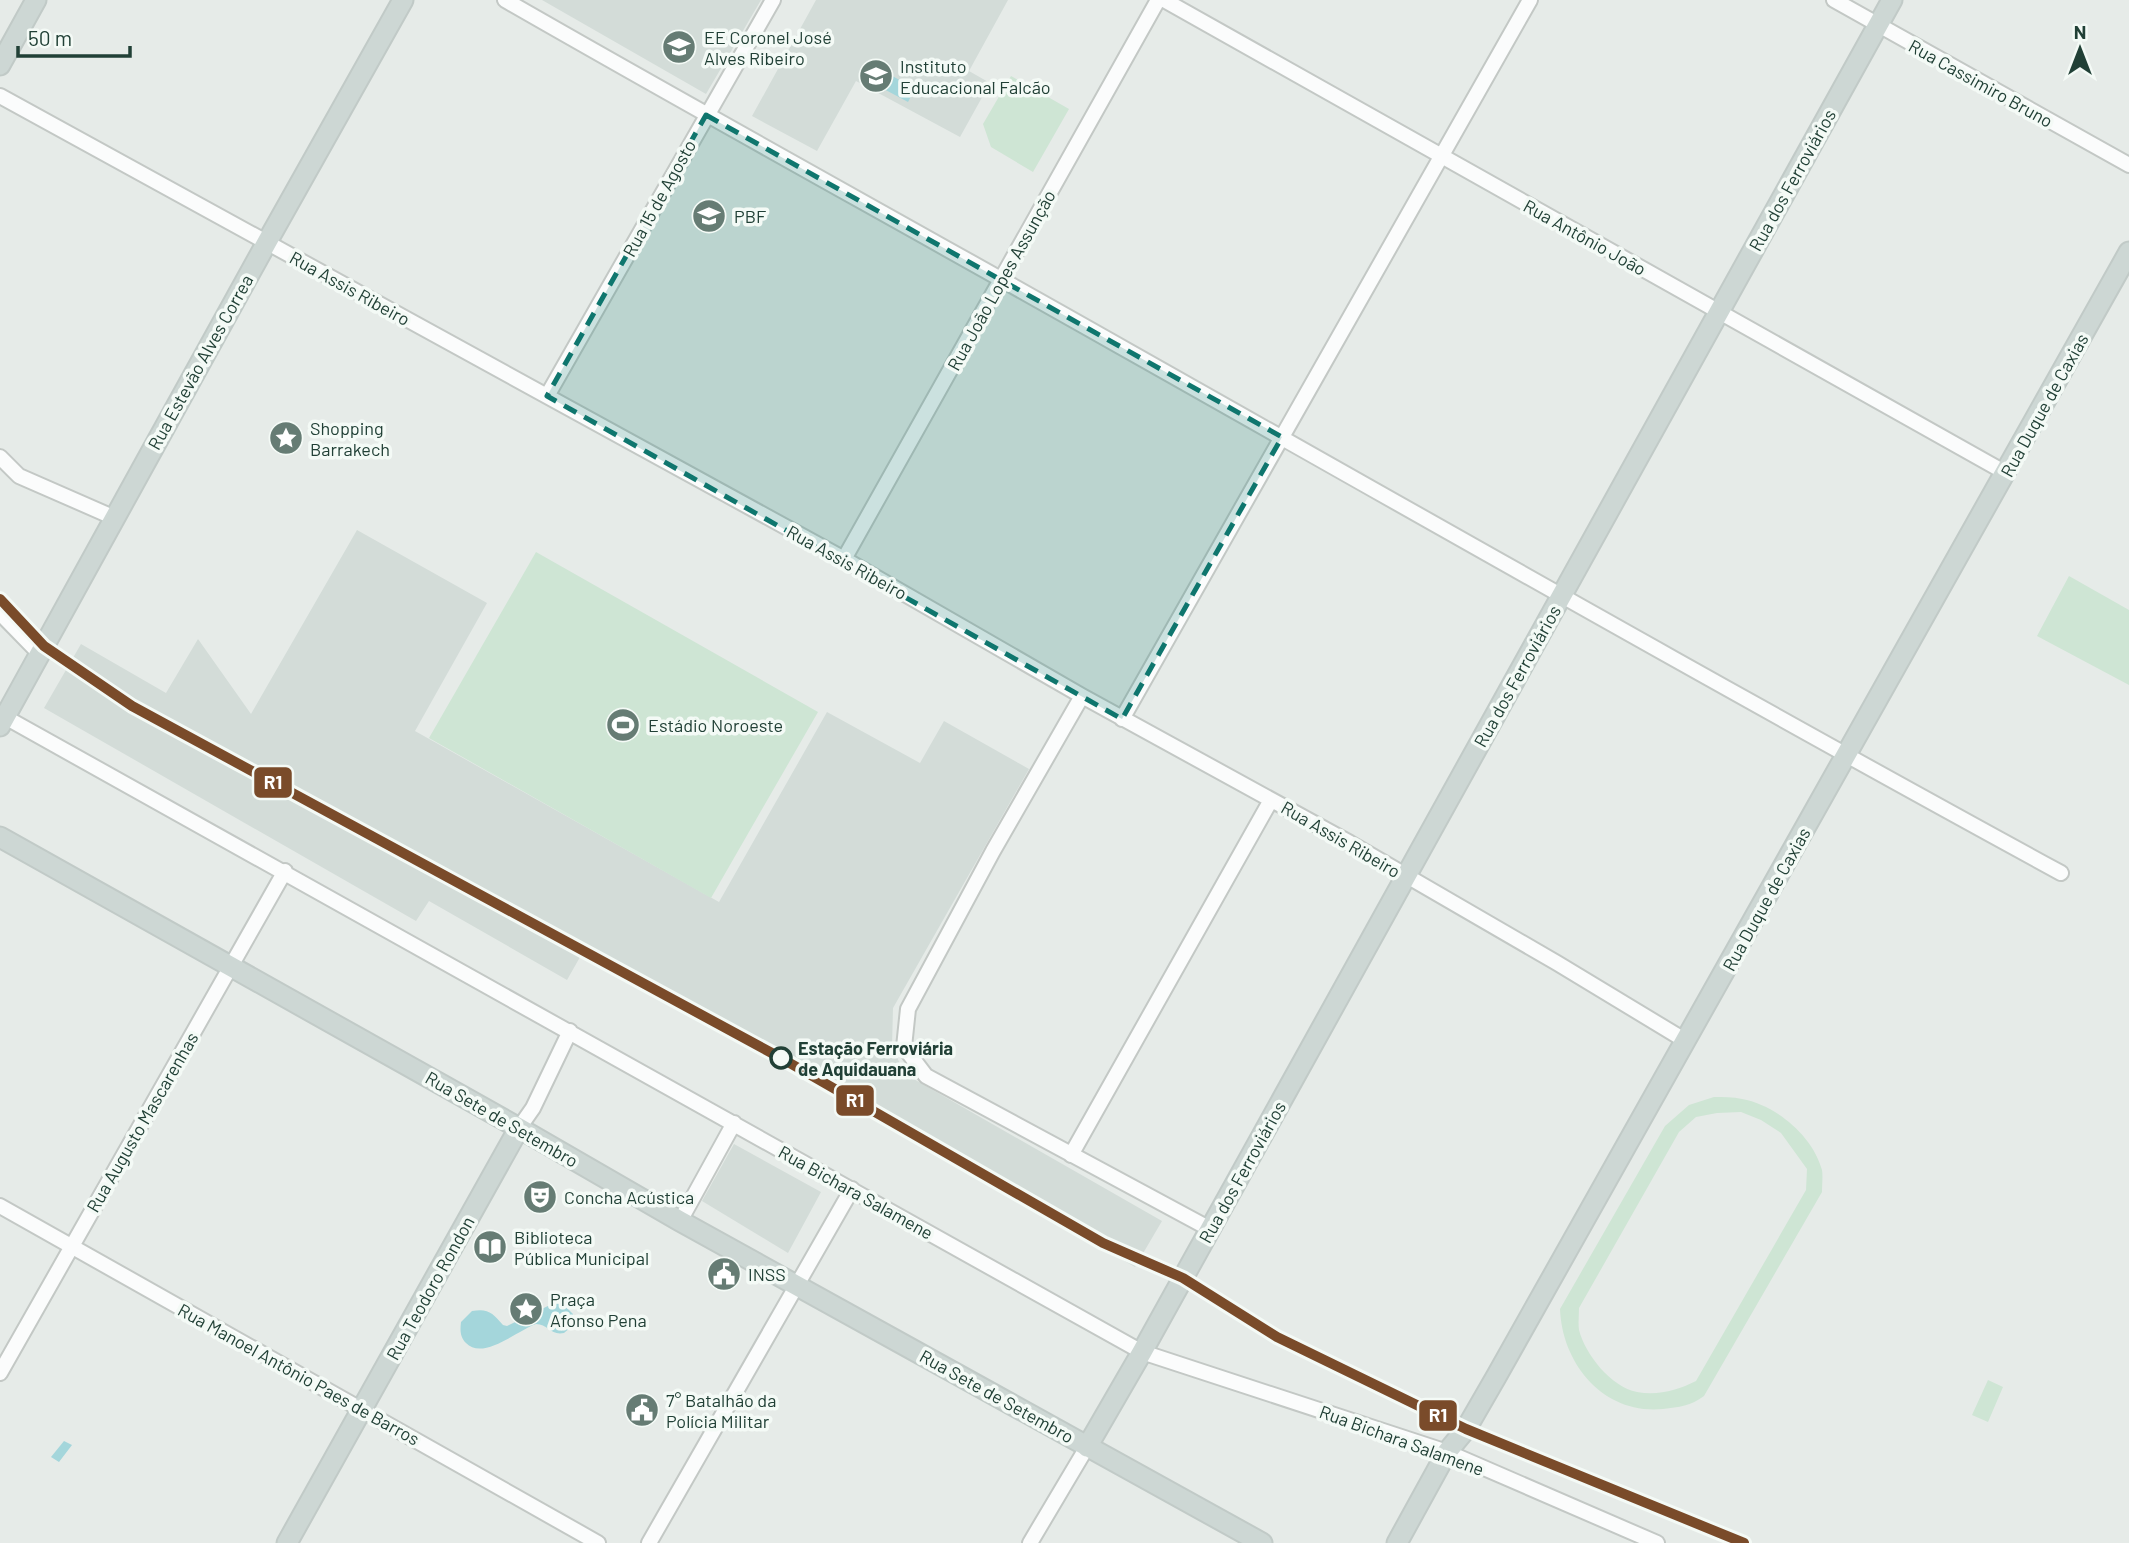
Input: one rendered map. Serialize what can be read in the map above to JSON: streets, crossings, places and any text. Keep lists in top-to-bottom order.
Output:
{
  "streets": {
    "main road": [
      "Rua dos Ferroviários",
      "Rua Estevão Alves Correa",
      "Rua Duque de Caxias",
      "Rua Sete de Setembro",
      "Rua Teodoro Rondon"
    ],
    "street": [
      "Rua Cassimiro Bruno",
      "Rua 15 de Agosto",
      "Rua Antônio João",
      "Rua João Lopes Assunção",
      "Rua Assis Ribeiro",
      "Rua Augusto Mascarenhas",
      "Rua Bichara Salamene",
      "Rua Manoel Antônio Paes de Barros"
    ]
  },
  "crossings": [
    ["Rua Cassimiro Bruno", "Rua dos Ferroviários"],
    ["Rua dos Ferroviários", "Rua Antônio João"],
    ["Rua dos Ferroviários", "Rua Assis Ribeiro"],
    ["Rua dos Ferroviários", "Rua Bichara Salamene"],
    ["Rua 15 de Agosto", "Rua Assis Ribeiro"],
    ["Rua Antônio João", "Rua Duque de Caxias"],
    ["Rua João Lopes Assunção", "Rua Assis Ribeiro"],
    ["Rua Assis Ribeiro", "Rua Estevão Alves Correa"],
    ["Rua Assis Ribeiro", "Rua Duque de Caxias"],
    ["Rua Estevão Alves Correa", "Rua Bichara Salamene"],
    ["Rua Duque de Caxias", "Rua Bichara Salamene"],
    ["Rua Sete de Setembro", "Rua Augusto Mascarenhas"],
    ["Rua Sete de Setembro", "Rua Teodoro Rondon"],
    ["Rua Augusto Mascarenhas", "Rua Bichara Salamene"],
    ["Rua Augusto Mascarenhas", "Rua Manoel Antônio Paes de Barros"],
    ["Rua Bichara Salamene", "Rua Teodoro Rondon"],
    ["Rua Teodoro Rondon", "Rua Manoel Antônio Paes de Barros"]
  ],
  "places": {
    "school or university": ["EE Coronel José Alves Ribeiro", "Instituto Educacional Falcão", "PBF"],
    "place": ["Shopping Barrakech", "Praça Afonso Pena"],
    "sports": ["Estádio Noroeste"],
    "other": ["Estação Ferroviária de Aquidauana"],
    "theatre": ["Concha Acústica"],
    "library": ["Biblioteca Pública Municipal"],
    "public building": ["INSS", "7° Batalhão da Polícia Militar"]
  },
  "lines": ["transit line R1"],
  "scale_bar": "50 m",
  "north": "top"
}
